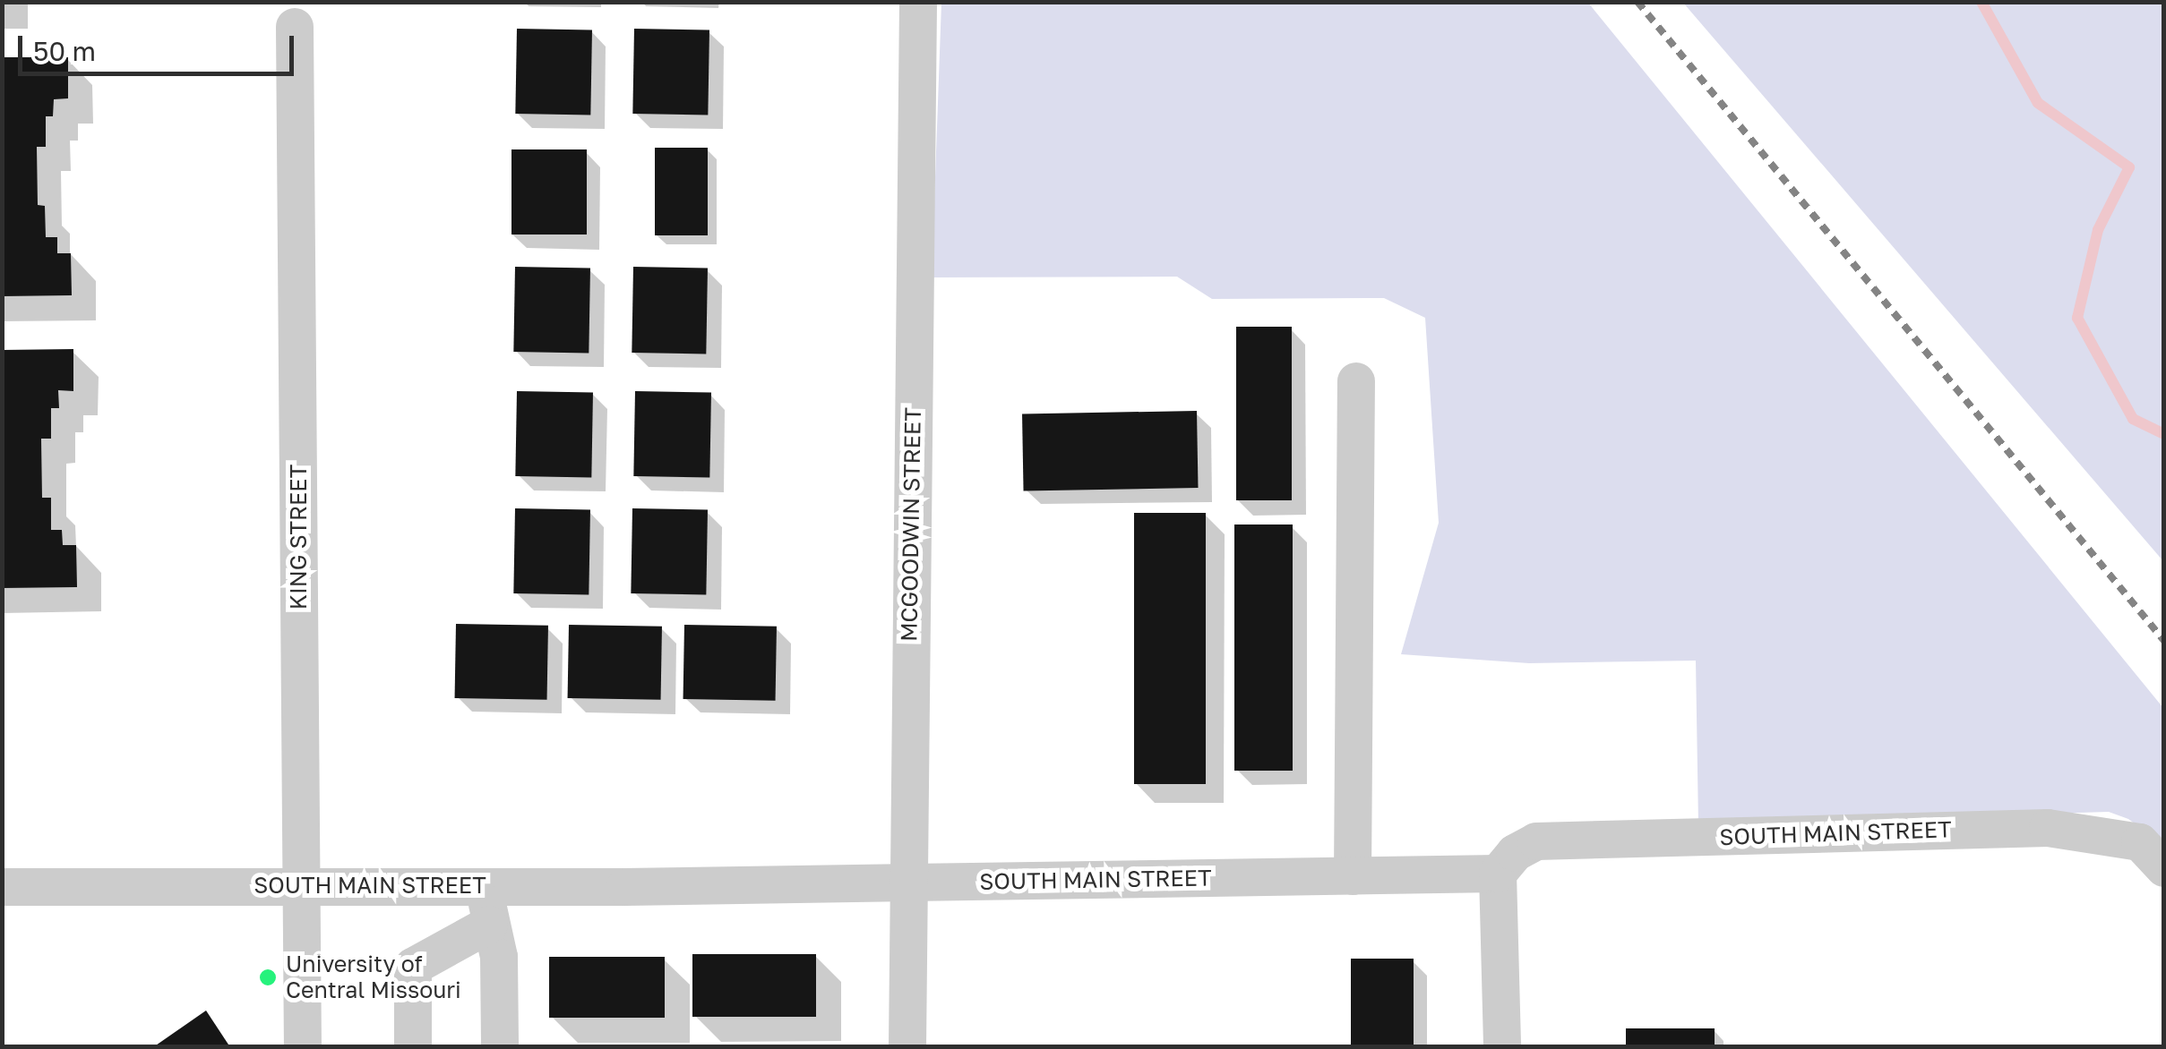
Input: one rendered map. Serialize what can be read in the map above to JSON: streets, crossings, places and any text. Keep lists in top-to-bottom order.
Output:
{
  "streets": {
    "street": ["MCGOODWIN STREET", "KING STREET", "SOUTH MAIN STREET"]
  },
  "crossings": [
    ["MCGOODWIN STREET", "SOUTH MAIN STREET"],
    ["KING STREET", "SOUTH MAIN STREET"]
  ],
  "places": ["University of Central Missouri"],
  "scale_bar": "50 m"
}
